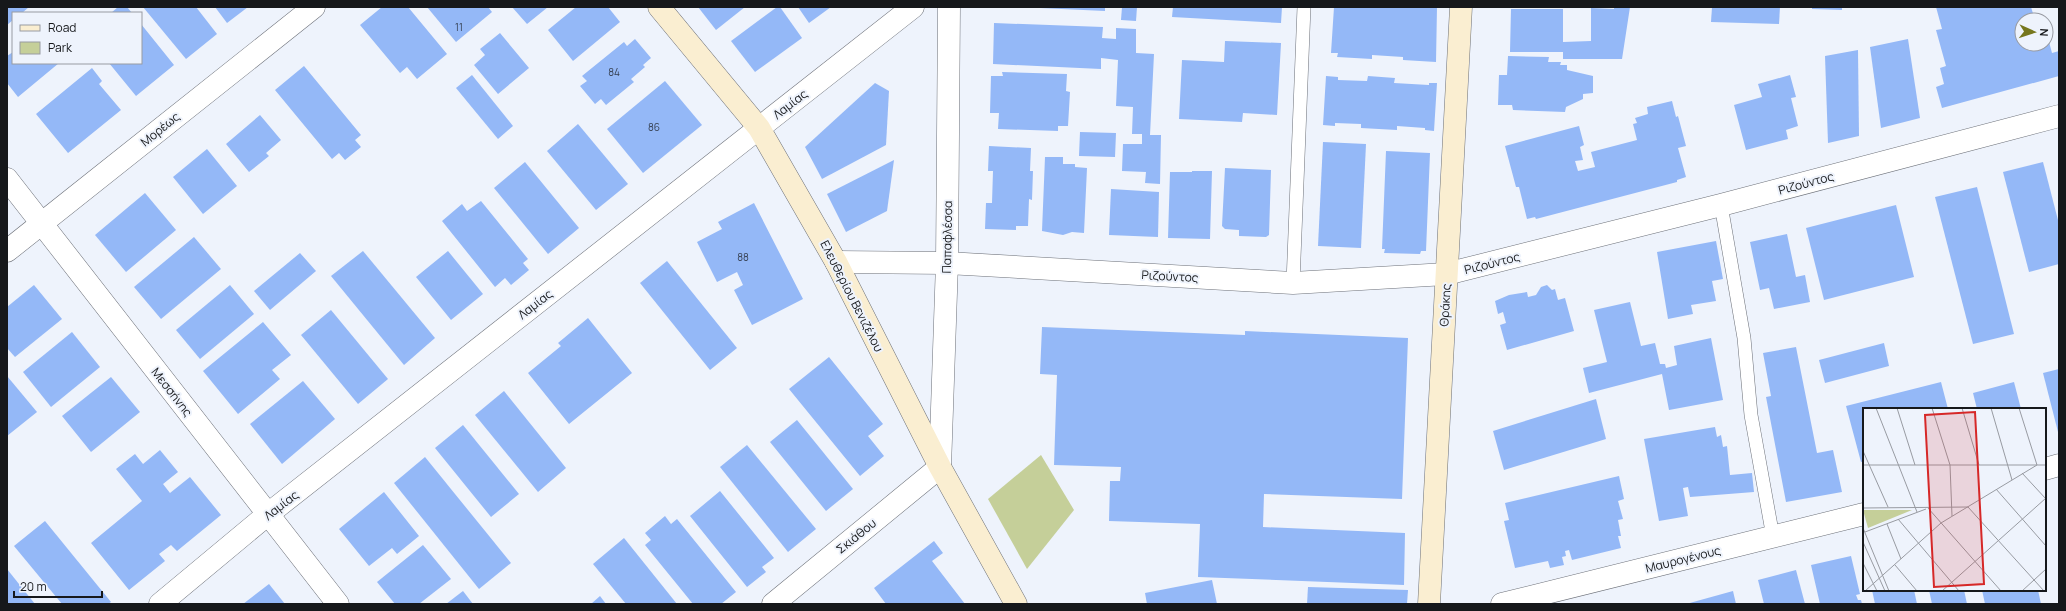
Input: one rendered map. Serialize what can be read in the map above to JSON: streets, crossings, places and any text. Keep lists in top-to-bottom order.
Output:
{
  "streets": {
    "street": [
      "Λαμίας",
      "Μορέως",
      "Ριζούντος",
      "Παπαφλέσσα",
      "Ελευθερίου Βενιζέλου",
      "Θράκης",
      "Μεσσήνης",
      "Σκιάθου",
      "Μαυρογένους"
    ]
  },
  "crossings": [
    ["Λαμίας", "Ελευθερίου Βενιζέλου"],
    ["Λαμίας", "Μεσσήνης"],
    ["Μορέως", "Μεσσήνης"],
    ["Ριζούντος", "Παπαφλέσσα"],
    ["Ριζούντος", "Ελευθερίου Βενιζέλου"],
    ["Ριζούντος", "Θράκης"],
    ["Παπαφλέσσα", "Ελευθερίου Βενιζέλου"],
    ["Παπαφλέσσα", "Σκιάθου"],
    ["Ελευθερίου Βενιζέλου", "Σκιάθου"]
  ],
  "house_numbers": [
    "11",
    "84",
    "86",
    "88"
  ],
  "legend": ["Road", "Park"],
  "scale_bar": "20 m",
  "north": "right"
}
